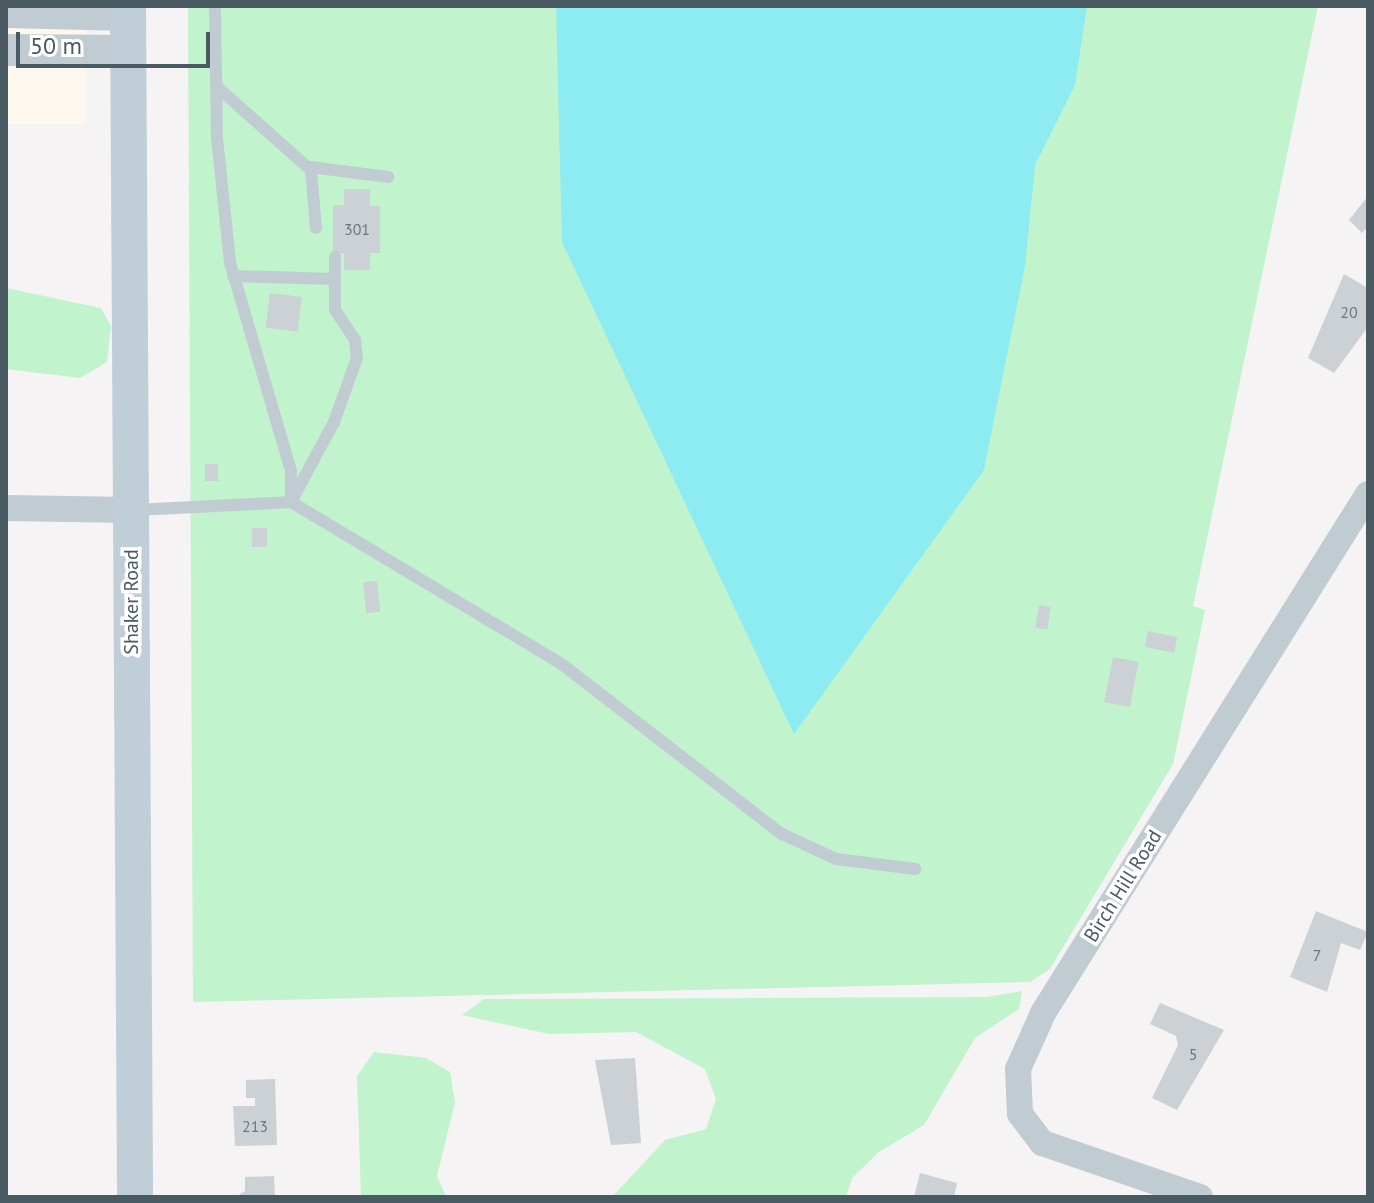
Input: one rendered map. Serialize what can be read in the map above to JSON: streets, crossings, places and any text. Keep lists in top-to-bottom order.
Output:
{
  "streets": {
    "main road": ["Shaker Road"],
    "street": ["Birch Hill Road"]
  },
  "house_numbers": [
    "301",
    "20",
    "7",
    "5",
    "213"
  ],
  "scale_bar": "50 m"
}
